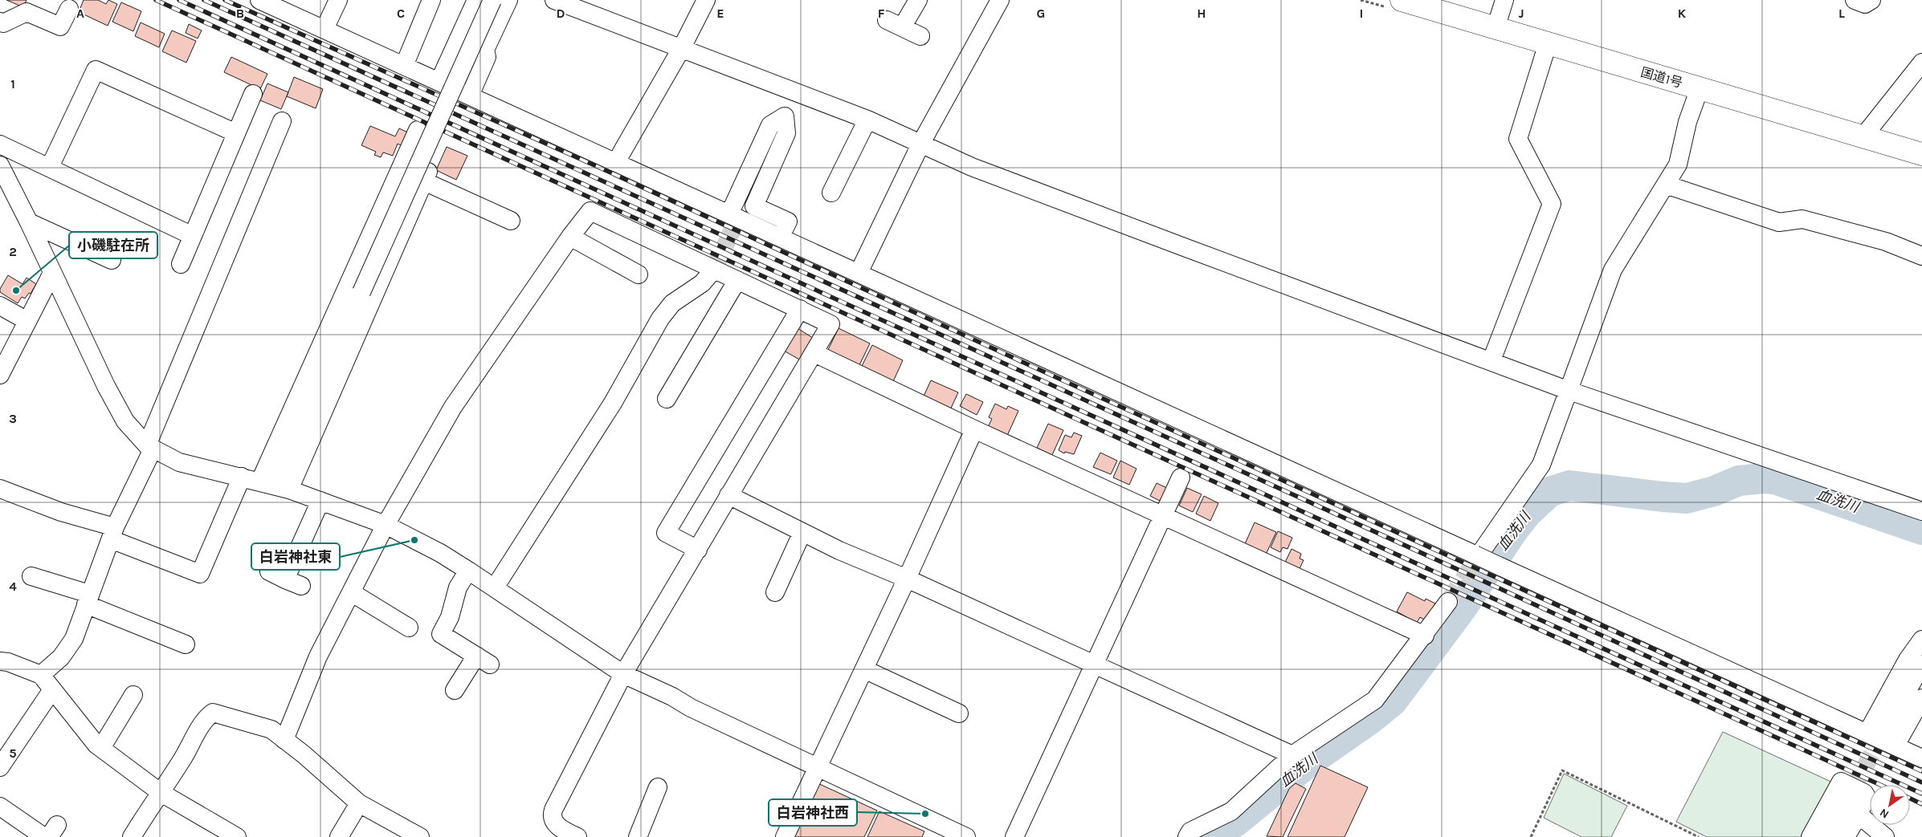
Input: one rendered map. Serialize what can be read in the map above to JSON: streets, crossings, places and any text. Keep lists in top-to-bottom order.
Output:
{
  "streets": {
    "highway": ["国道1号"]
  },
  "water": ["血洗川"],
  "places": ["小磯駐在所", "白岩神社東", "白岩神社西"],
  "north": "bottom left",
  "grid": {
    "columns": [
      "A",
      "B",
      "C",
      "D",
      "E",
      "F",
      "G",
      "H",
      "I",
      "J",
      "K",
      "L"
    ],
    "rows": [
      "1",
      "2",
      "3",
      "4",
      "5"
    ]
  }
}
